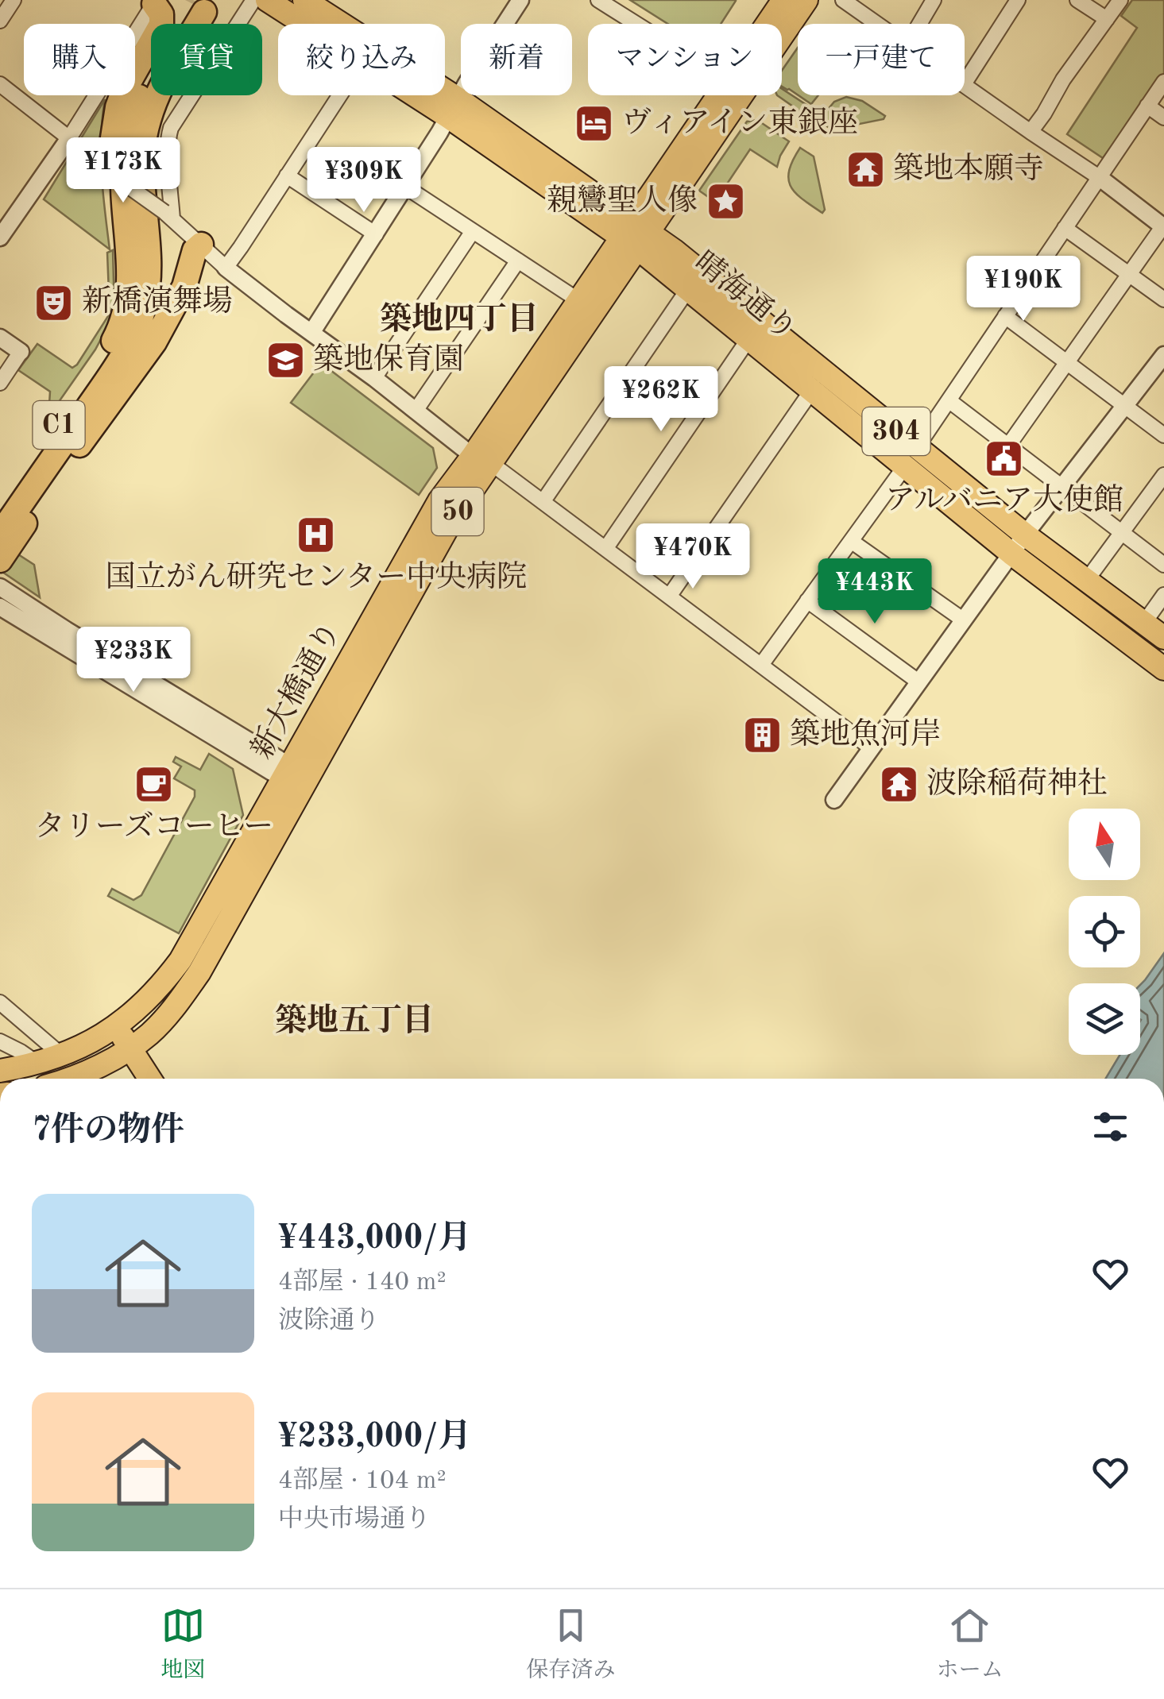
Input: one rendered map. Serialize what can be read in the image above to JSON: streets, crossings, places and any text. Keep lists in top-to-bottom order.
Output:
{
  "streets": {
    "highway": ["C1"],
    "main road": [
      "晴海通り",
      "304",
      "50",
      "新大橋通り"
    ]
  },
  "crossings": [
    ["晴海通り", "新大橋通り"]
  ],
  "districts": ["築地四丁目", "築地五丁目"],
  "places": {
    "hotel": ["ヴィアイン東銀座"],
    "temple": ["築地本願寺", "波除稲荷神社"],
    "place": ["親鸞聖人像"],
    "theatre": ["新橋演舞場"],
    "school or university": ["築地保育園"],
    "public building": ["アルバニア大使館"],
    "hospital": ["国立がん研究センター中央病院"],
    "building": ["築地魚河岸"],
    "cafe": ["タリーズコーヒー"]
  },
  "north": "top",
  "page": {
    "chip": [
      "購入",
      "賃貸",
      "絞り込み",
      "新着",
      "マンション",
      "一戸建て"
    ],
    "price": [
      "¥173K",
      "¥309K",
      "¥190K",
      "¥262K",
      "¥470K",
      "¥443K",
      "¥233K"
    ],
    "heading": "7件の物件",
    "list": [
      {
        "name": "¥443,000/月",
        "note": "4部屋 · 140 m² · 波除通り"
      },
      {
        "name": "¥233,000/月",
        "note": "4部屋 · 104 m² · 中央市場通り"
      }
    ],
    "tabs": ["地図", "保存済み", "ホーム"]
  }
}
